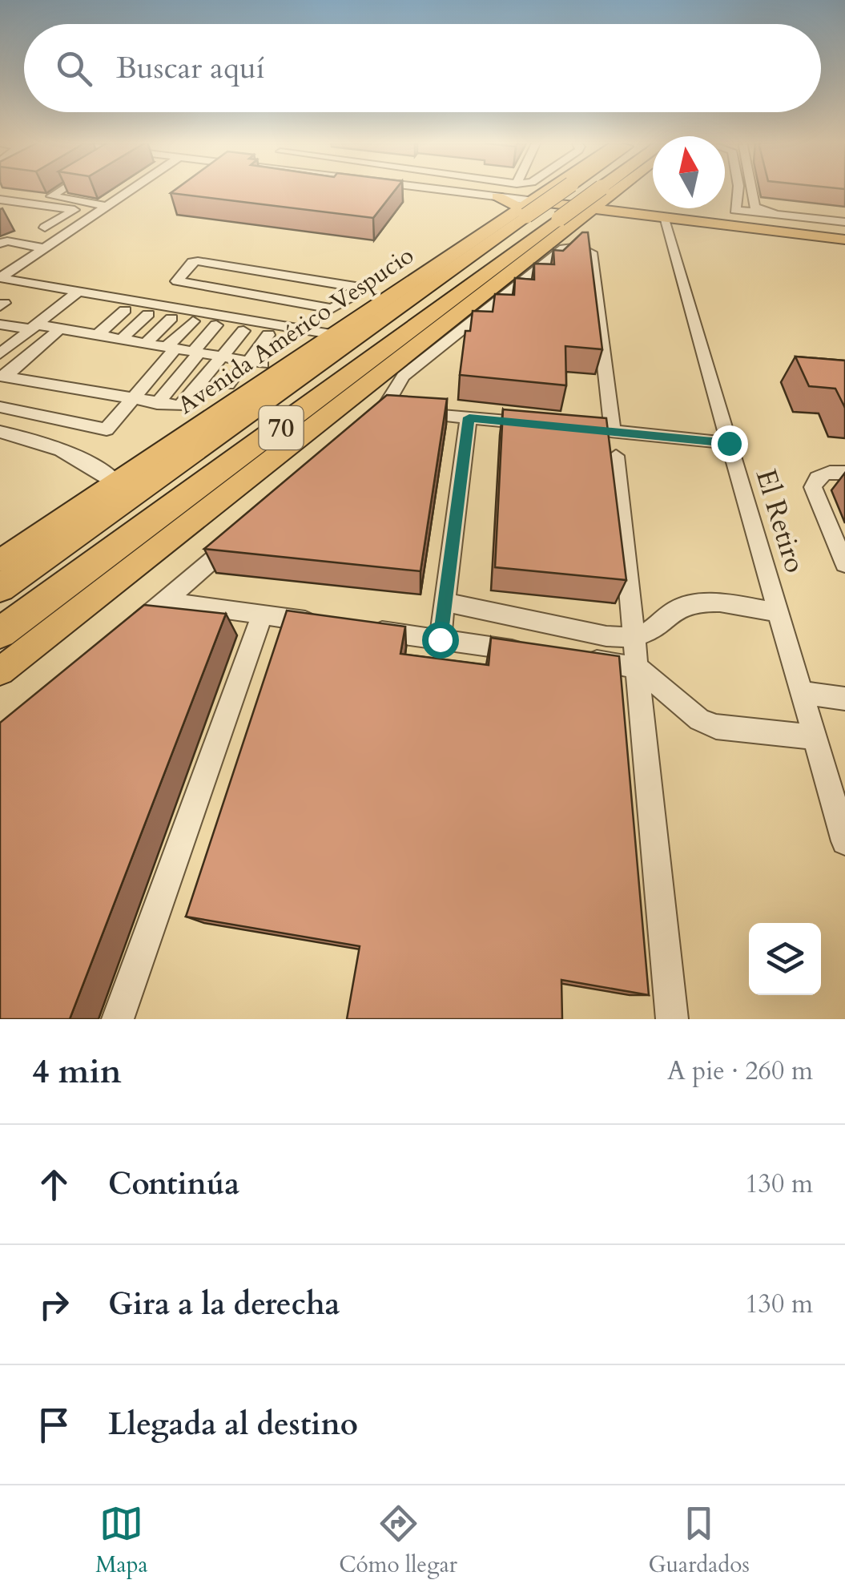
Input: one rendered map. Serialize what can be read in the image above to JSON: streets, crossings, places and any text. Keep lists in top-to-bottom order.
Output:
{
  "streets": {
    "highway": ["70"],
    "main road": ["Avenida Américo Vespucio"],
    "street": ["El Retiro"]
  },
  "crossings": [
    ["Avenida Américo Vespucio", "70"]
  ],
  "north": "top",
  "page": {
    "search": "Buscar aquí",
    "heading": ["4 min", "A pie · 260 m"],
    "list": [
      ["Continúa", "130 m"],
      ["Gira a la derecha", "130 m"],
      "Llegada al destino"
    ],
    "nav": ["Mapa", "Cómo llegar", "Guardados"]
  }
}
